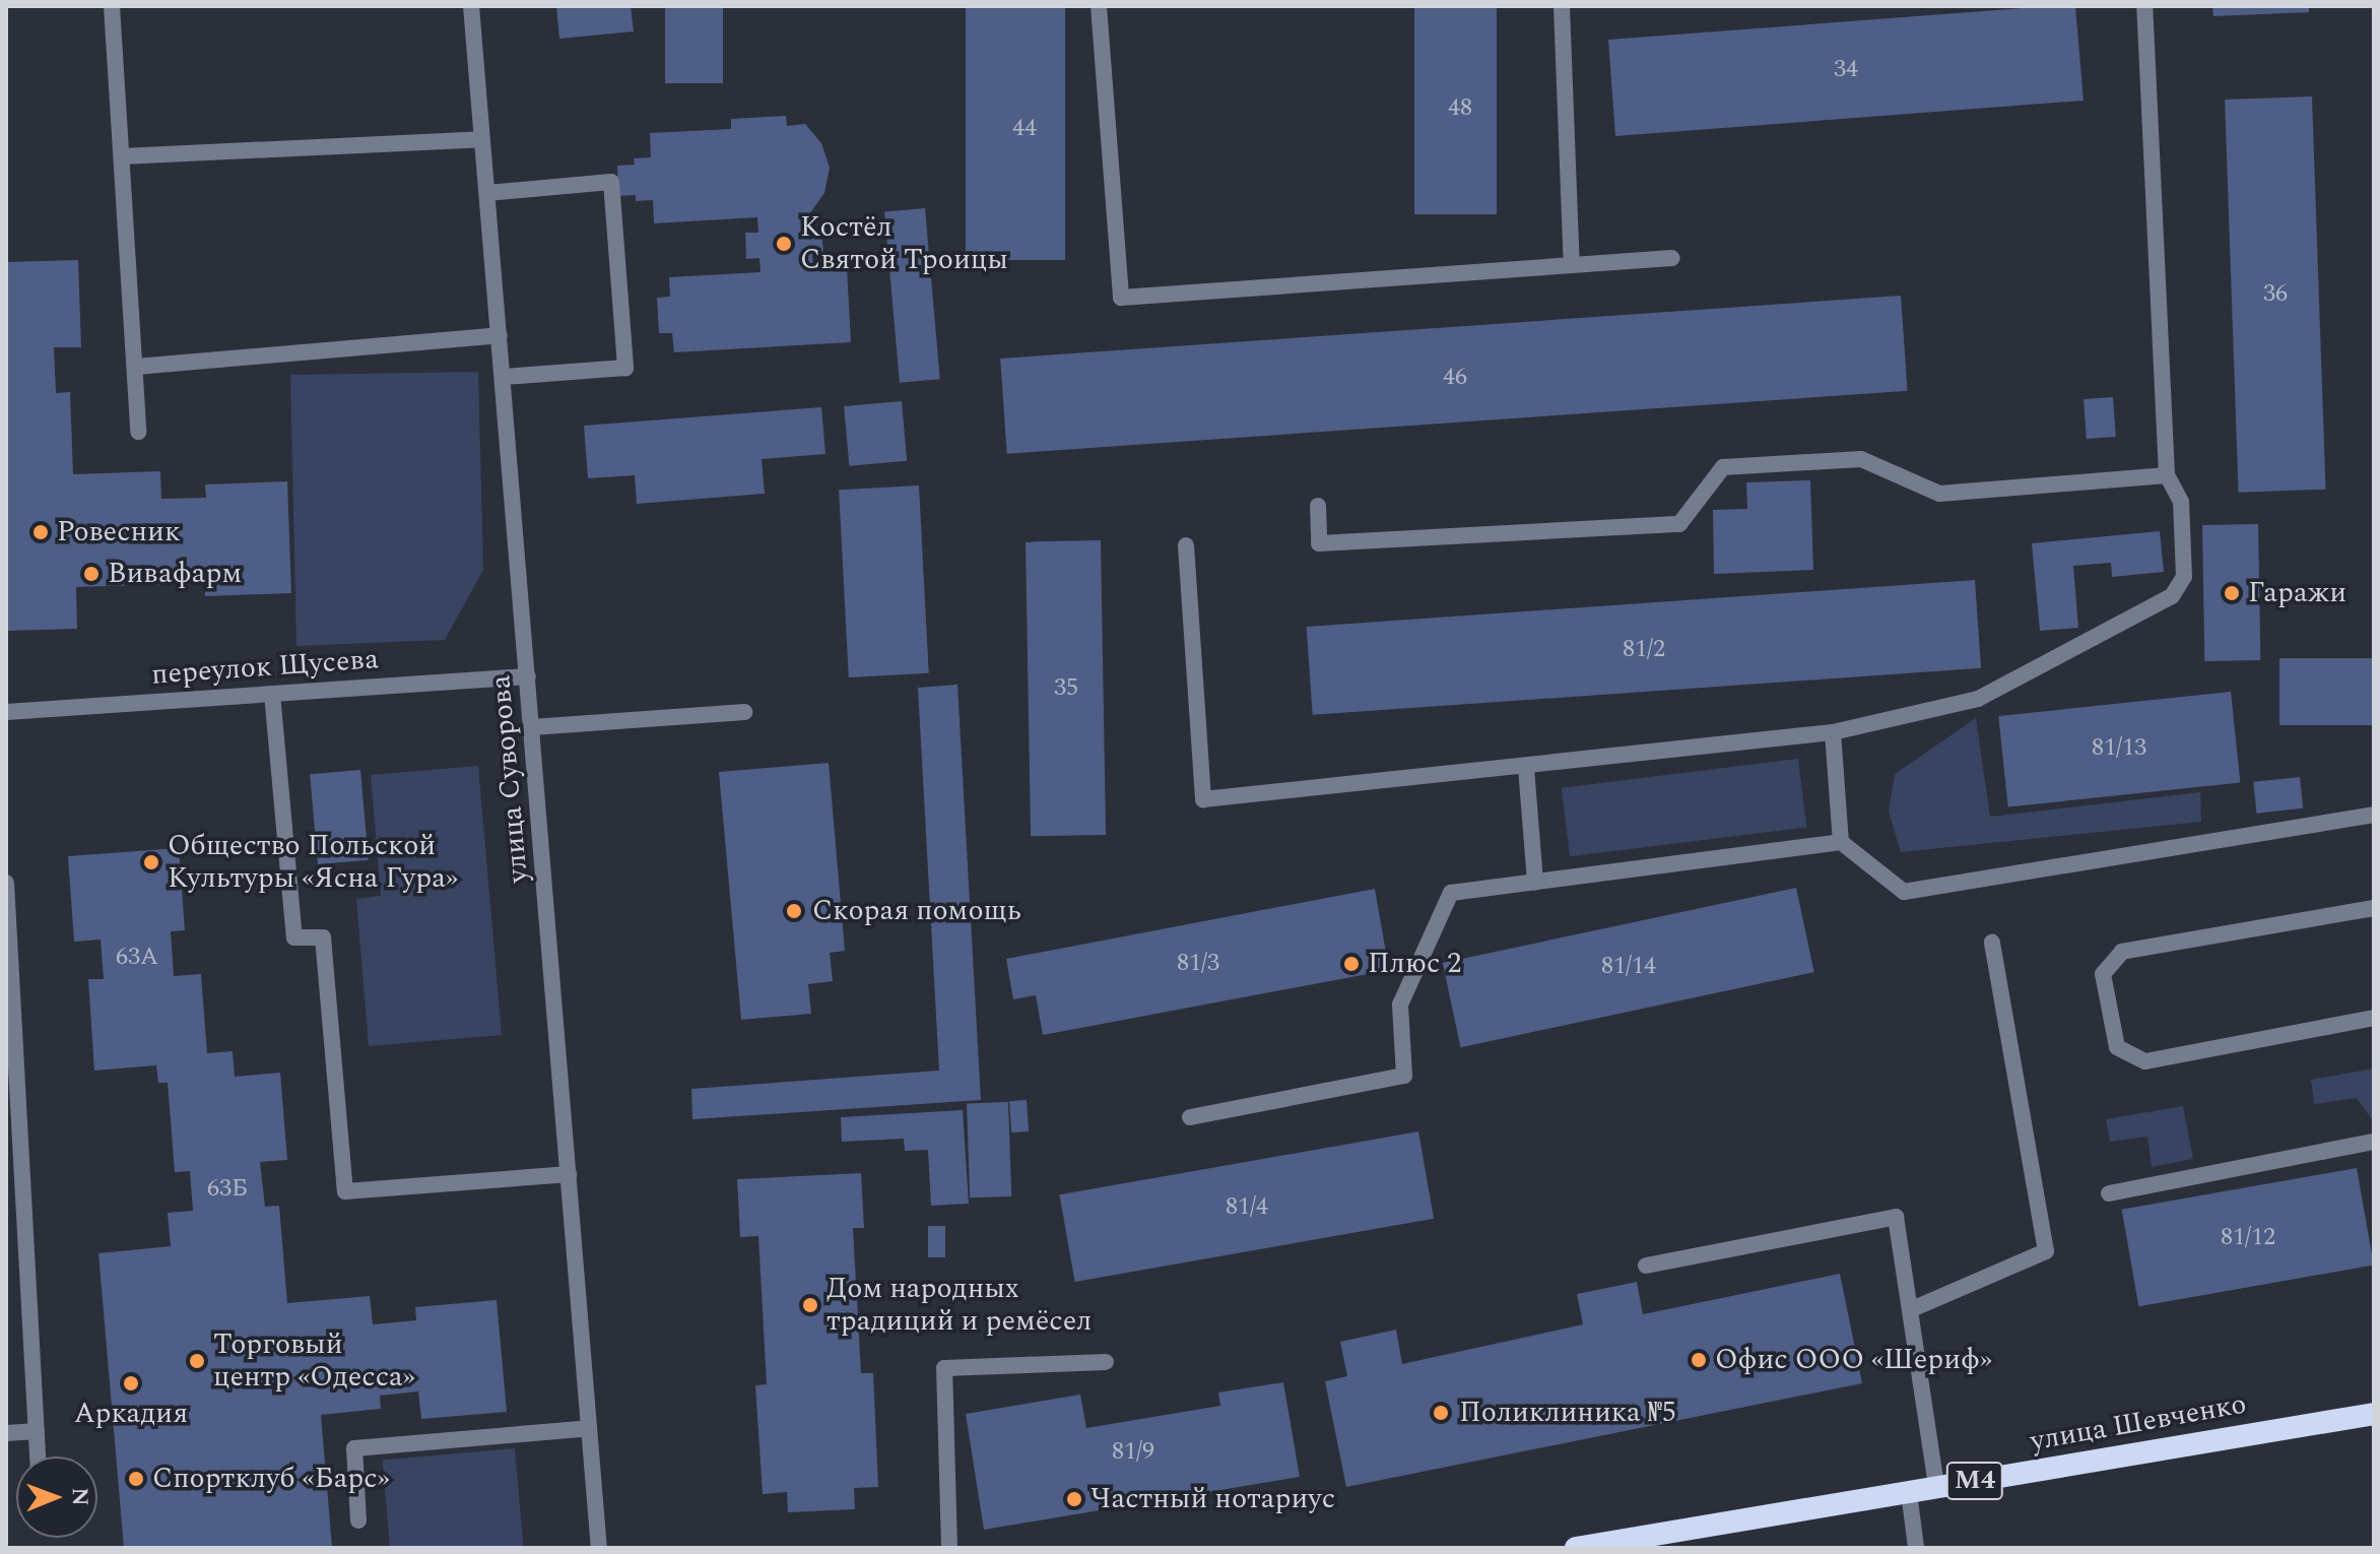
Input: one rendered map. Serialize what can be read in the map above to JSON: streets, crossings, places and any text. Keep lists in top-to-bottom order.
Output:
{
  "streets": {
    "highway": ["улица Шевченко", "M4"],
    "street": ["переулок Щусева", "улица Суворова"]
  },
  "crossings": [
    ["переулок Щусева", "улица Суворова"]
  ],
  "places": [
    "Костёл Святой Троицы",
    "Ровесник",
    "Вивафарм",
    "Гаражи",
    "Общество Польской Культуры «Ясна Гура»",
    "Скорая помощь",
    "Плюс 2",
    "Дом народных традиций и ремёсел",
    "Офис ООО «Шериф»",
    "Торговый центр «Одесса»",
    "Аркадия",
    "Поликлиника №5",
    "Спортклуб «Барс»",
    "Частный нотариус"
  ],
  "house_numbers": [
    "34",
    "48",
    "44",
    "36",
    "46",
    "81/2",
    "35",
    "81/13",
    "63А",
    "81/3",
    "81/14",
    "63Б",
    "81/4",
    "81/12",
    "81/9"
  ],
  "north": "right"
}
